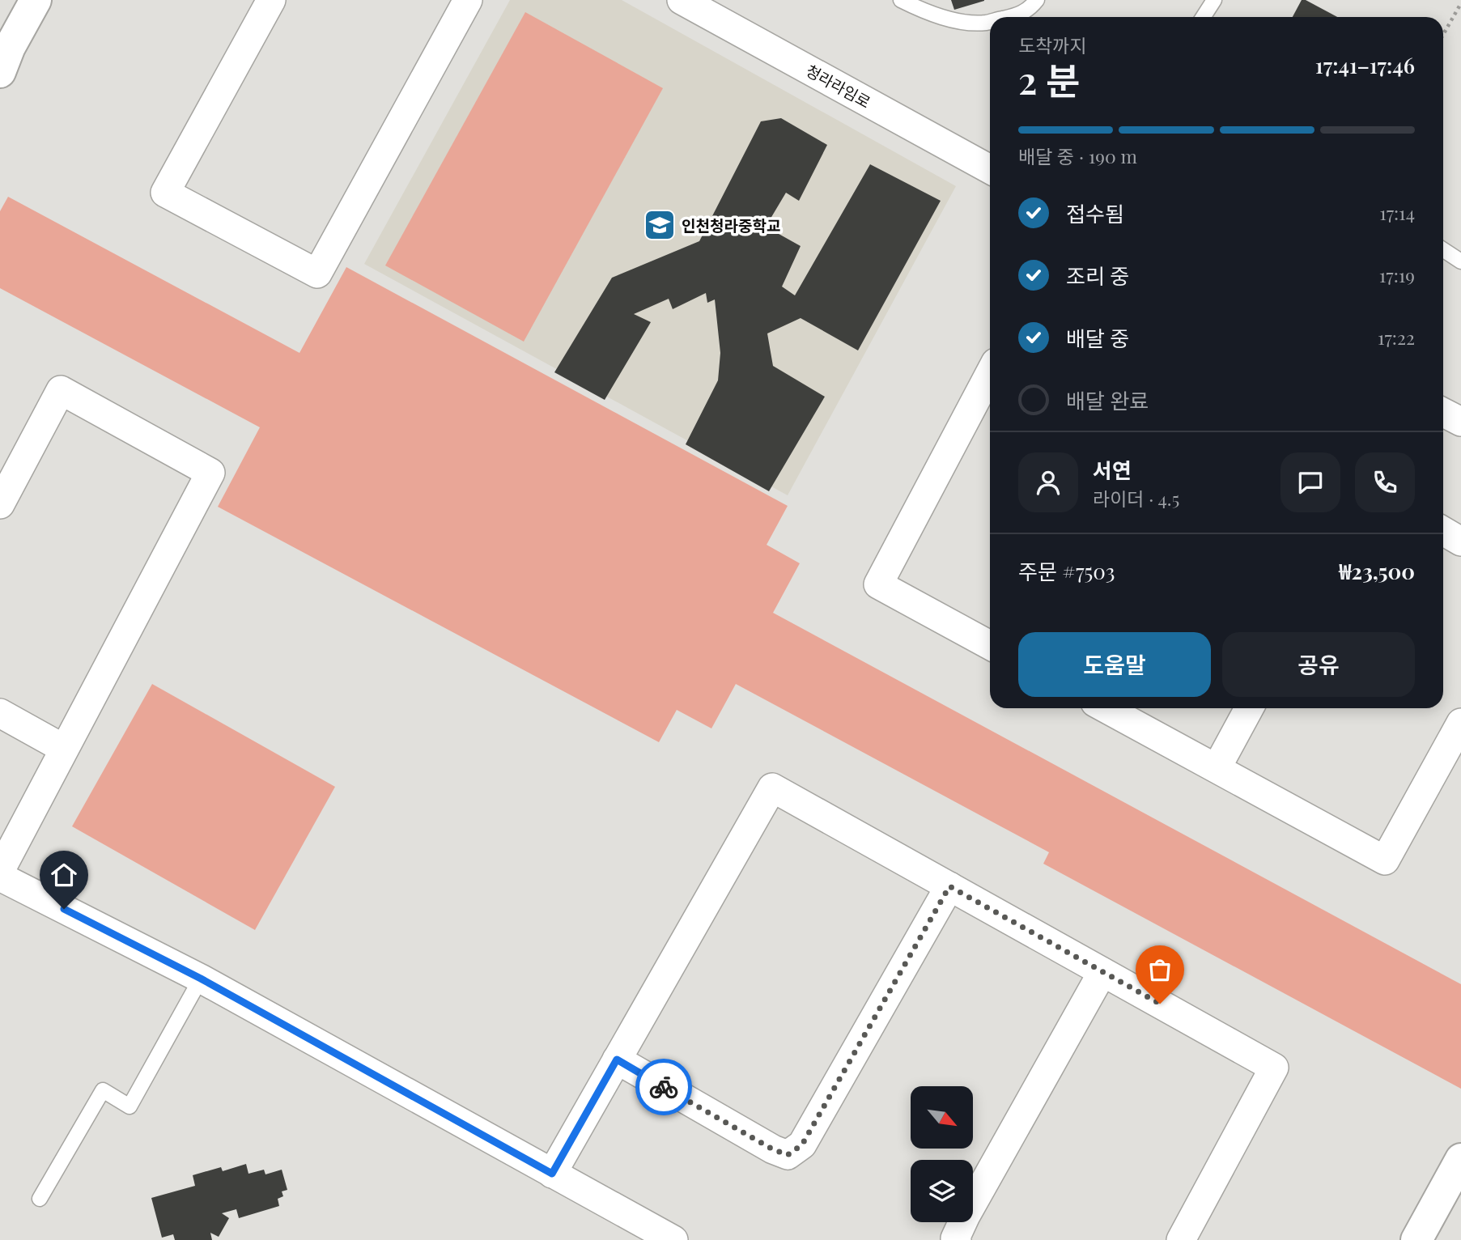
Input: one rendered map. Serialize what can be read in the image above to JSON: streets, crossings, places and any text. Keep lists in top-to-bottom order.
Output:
{
  "streets": {
    "street": ["청라라임로"]
  },
  "places": {
    "school or university": ["인천청라중학교"]
  },
  "north": "bottom right",
  "page": {
    "heading": ["2 분", "도착까지", "17:41–17:46"],
    "panel": [
      "서연",
      "라이더 · 4.5",
      "주문 #7503",
      "₩23,500"
    ],
    "bar": "배달 중 · 190 m",
    "list": [
      ["접수됨", "17:14"],
      ["조리 중", "17:19"],
      ["배달 중", "17:22"],
      "배달 완료"
    ],
    "buttons": ["도움말", "공유"]
  }
}
